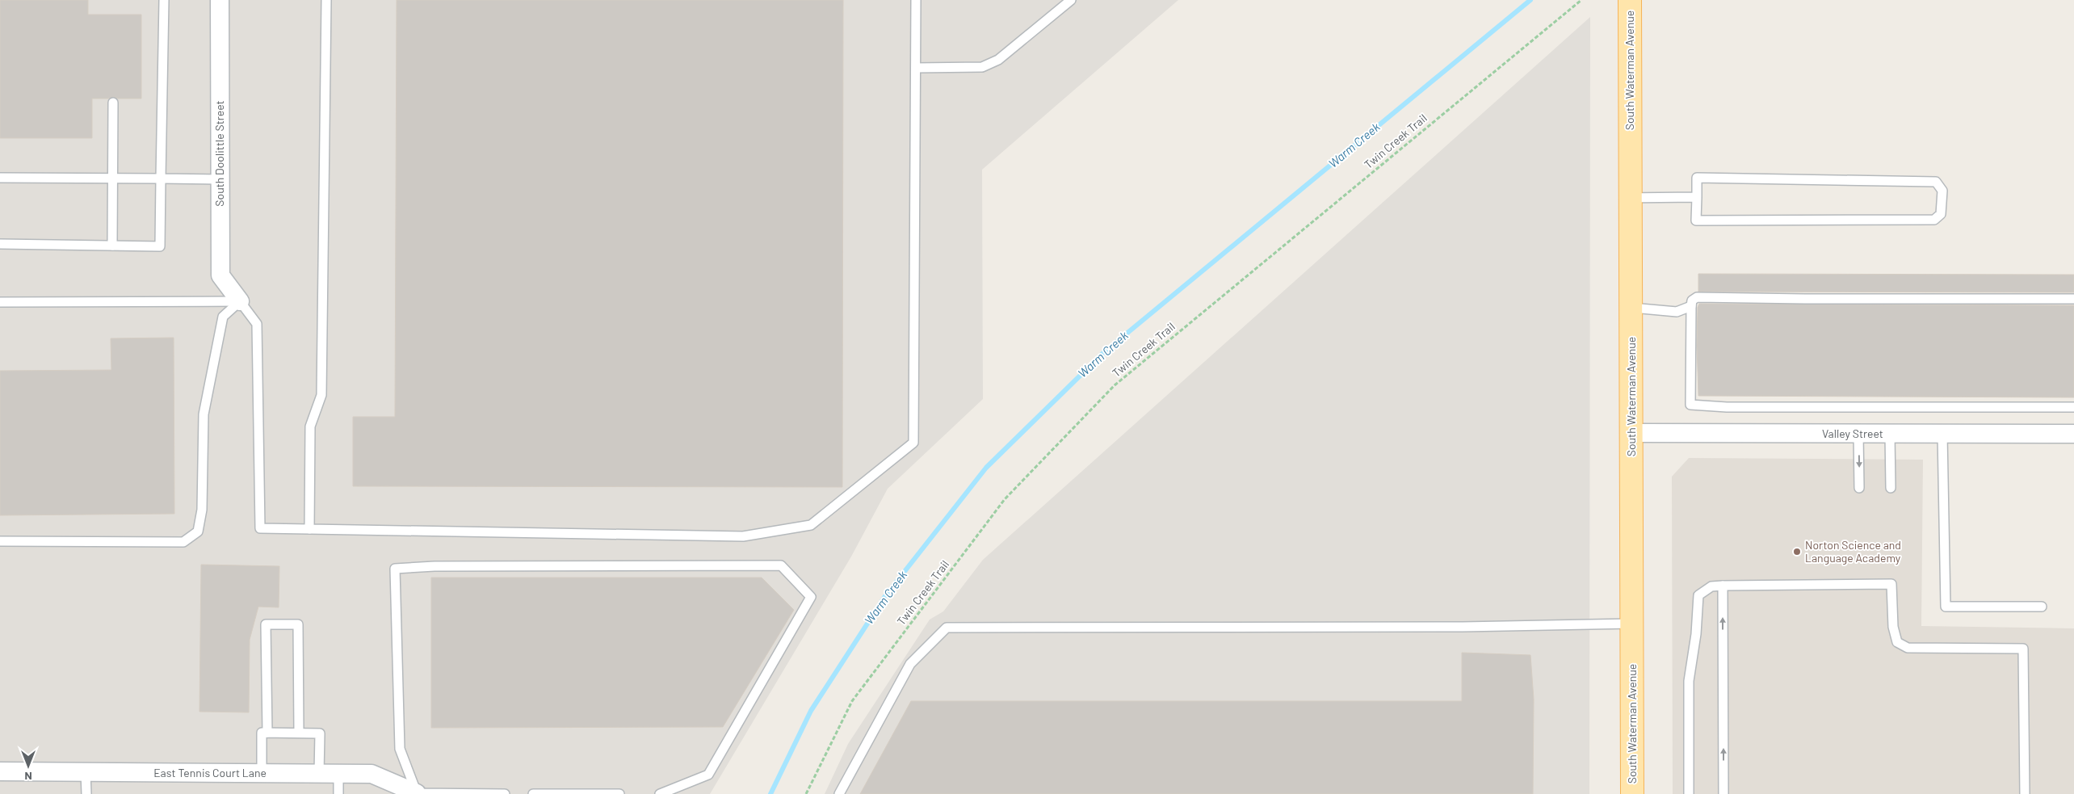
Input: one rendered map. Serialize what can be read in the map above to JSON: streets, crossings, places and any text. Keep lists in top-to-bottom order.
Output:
{
  "streets": {
    "main road": ["South Waterman Avenue"],
    "street": ["South Doolittle Street", "Valley Street", "East Tennis Court Lane"],
    "path": ["Twin Creek Trail"]
  },
  "crossings": [
    ["South Waterman Avenue", "Valley Street"]
  ],
  "water": ["Warm Creek"],
  "places": ["Norton Science and Language Academy"],
  "north": "bottom"
}
